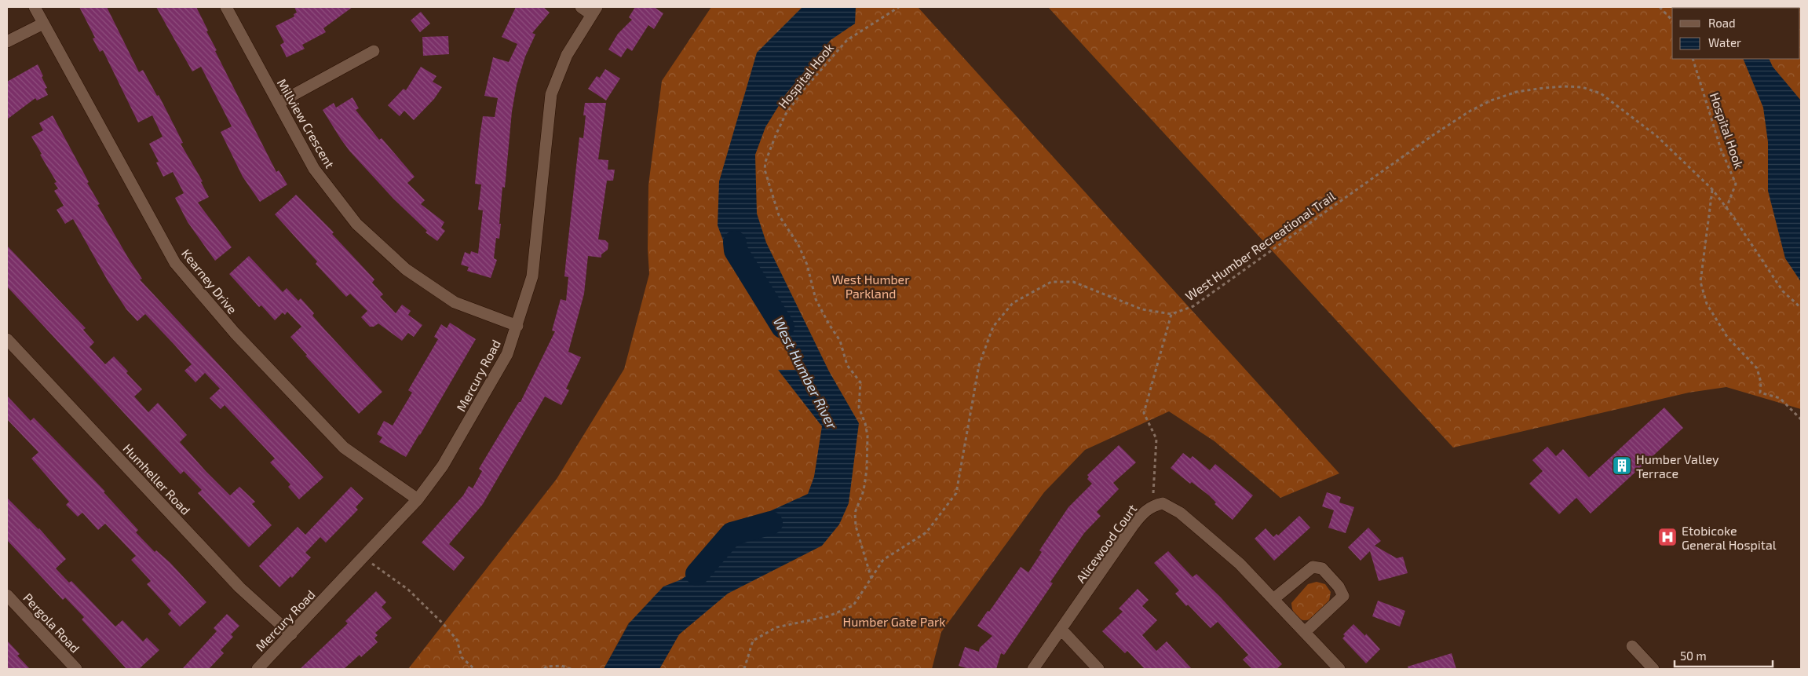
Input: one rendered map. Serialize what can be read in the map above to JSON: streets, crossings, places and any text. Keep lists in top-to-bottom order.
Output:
{
  "streets": {
    "street": [
      "Millview Crescent",
      "Kearney Drive",
      "Mercury Road",
      "Humheller Road",
      "Alicewood Court",
      "Pergola Road"
    ],
    "path": ["Hospital Hook", "West Humber Recreational Trail"]
  },
  "crossings": [
    ["Hospital Hook", "West Humber Recreational Trail"],
    ["Millview Crescent", "Mercury Road"],
    ["Kearney Drive", "Mercury Road"],
    ["Mercury Road", "Humheller Road"]
  ],
  "water": ["West Humber River"],
  "parks": ["West Humber Parkland", "Humber Gate Park"],
  "places": {
    "building": ["Humber Valley Terrace"],
    "hospital": ["Etobicoke General Hospital"]
  },
  "legend": ["Road", "Water"],
  "scale_bar": "50 m"
}
